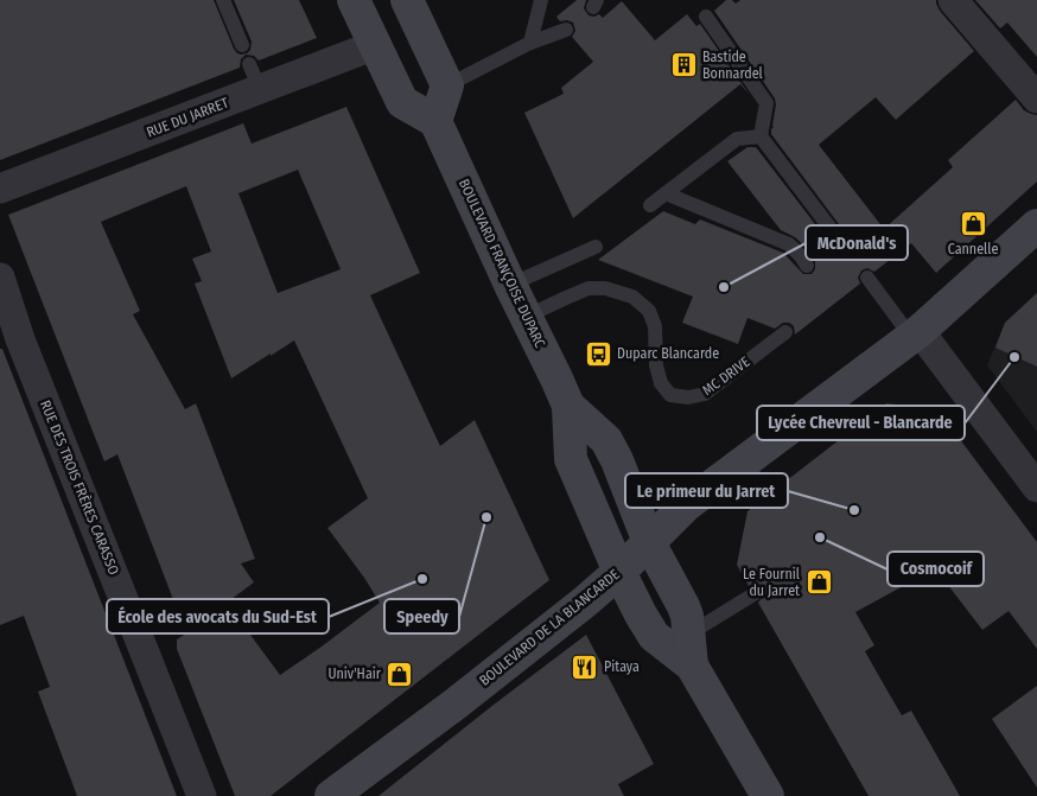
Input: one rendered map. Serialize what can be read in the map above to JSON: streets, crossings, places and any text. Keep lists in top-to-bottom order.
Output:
{
  "streets": {
    "main road": ["BOULEVARD FRANÇOISE DUPARC", "BOULEVARD DE LA BLANCARDE"],
    "street": ["RUE DU JARRET", "RUE DES TROIS FRÈRES CARASSO"],
    "lane": ["MC DRIVE"]
  },
  "crossings": [
    ["BOULEVARD FRANÇOISE DUPARC", "MC DRIVE"],
    ["BOULEVARD FRANÇOISE DUPARC", "BOULEVARD DE LA BLANCARDE"]
  ],
  "places": {
    "building": ["Bastide Bonnardel"],
    "shop": ["Cannelle", "Le Fournil du Jarret", "Univ'Hair"],
    "other": [
      "McDonald's",
      "Lycée Chevreul - Blancarde",
      "Le primeur du Jarret",
      "Speedy",
      "Cosmocoif",
      "École des avocats du Sud-Est"
    ],
    "bus stop": ["Duparc Blancarde"],
    "restaurant": ["Pitaya"]
  }
}
